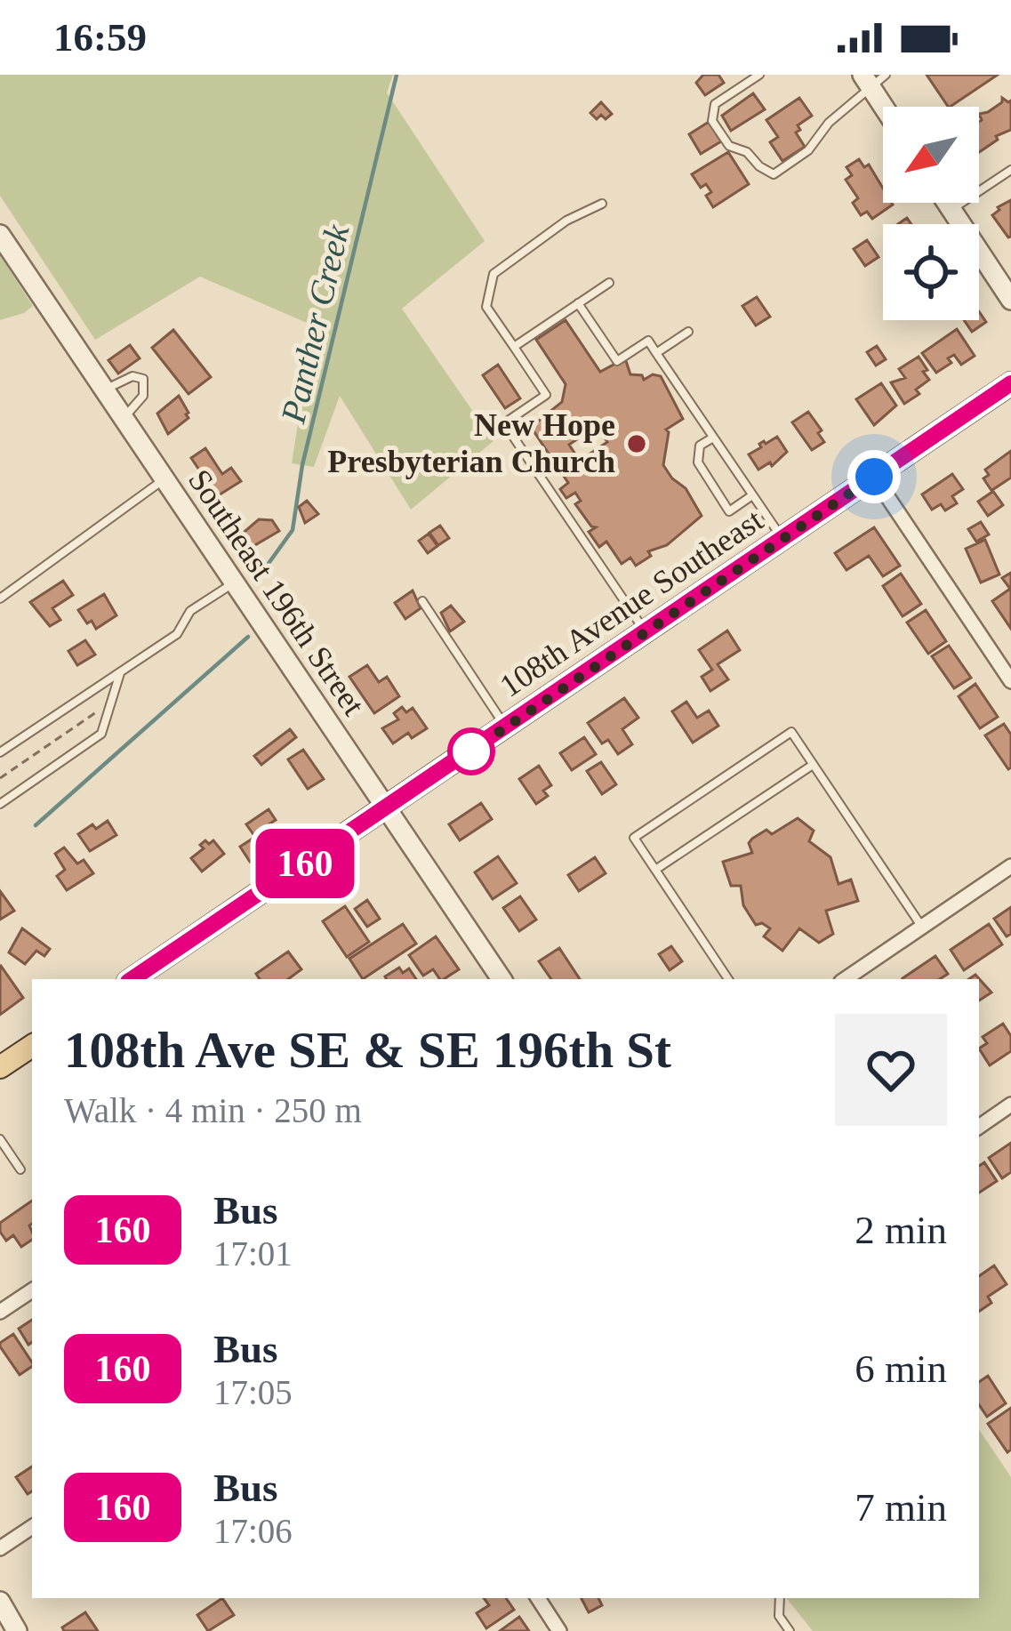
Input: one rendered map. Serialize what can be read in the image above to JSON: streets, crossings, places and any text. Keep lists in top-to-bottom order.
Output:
{
  "streets": {
    "main road": ["108th Avenue Southeast"],
    "street": ["Southeast 196th Street"]
  },
  "crossings": [
    ["Southeast 196th Street", "108th Avenue Southeast"]
  ],
  "water": ["Panther Creek"],
  "places": ["New Hope Presbyterian Church"],
  "lines": ["bus line 160"],
  "north": "bottom left",
  "page": {
    "status": "16:59",
    "on_map": "160",
    "heading": ["108th Ave SE & SE 196th St", "Walk · 4 min · 250 m"],
    "list": [
      {
        "mark": "160",
        "name": "Bus",
        "note": "17:01",
        "value": "2 min"
      },
      {
        "mark": "160",
        "name": "Bus",
        "note": "17:05",
        "value": "6 min"
      },
      {
        "mark": "160",
        "name": "Bus",
        "note": "17:06",
        "value": "7 min"
      }
    ]
  }
}
